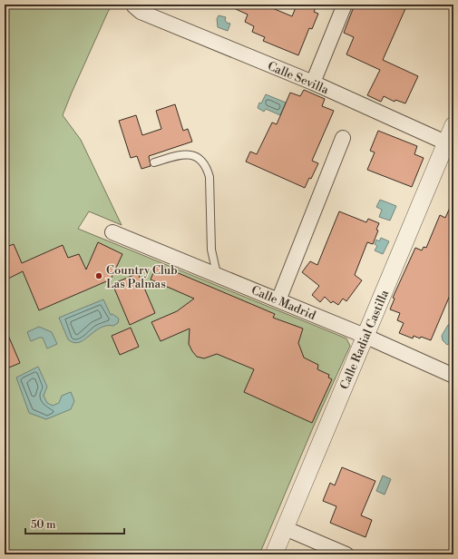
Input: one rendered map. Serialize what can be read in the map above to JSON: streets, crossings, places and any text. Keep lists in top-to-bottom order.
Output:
{
  "streets": {
    "street": ["Calle Sevilla", "Calle Madrid", "Calle Radial Castilla"]
  },
  "crossings": [
    ["Calle Sevilla", "Calle Radial Castilla"],
    ["Calle Madrid", "Calle Radial Castilla"]
  ],
  "places": ["Country Club Las Palmas"],
  "scale_bar": "50 m"
}
